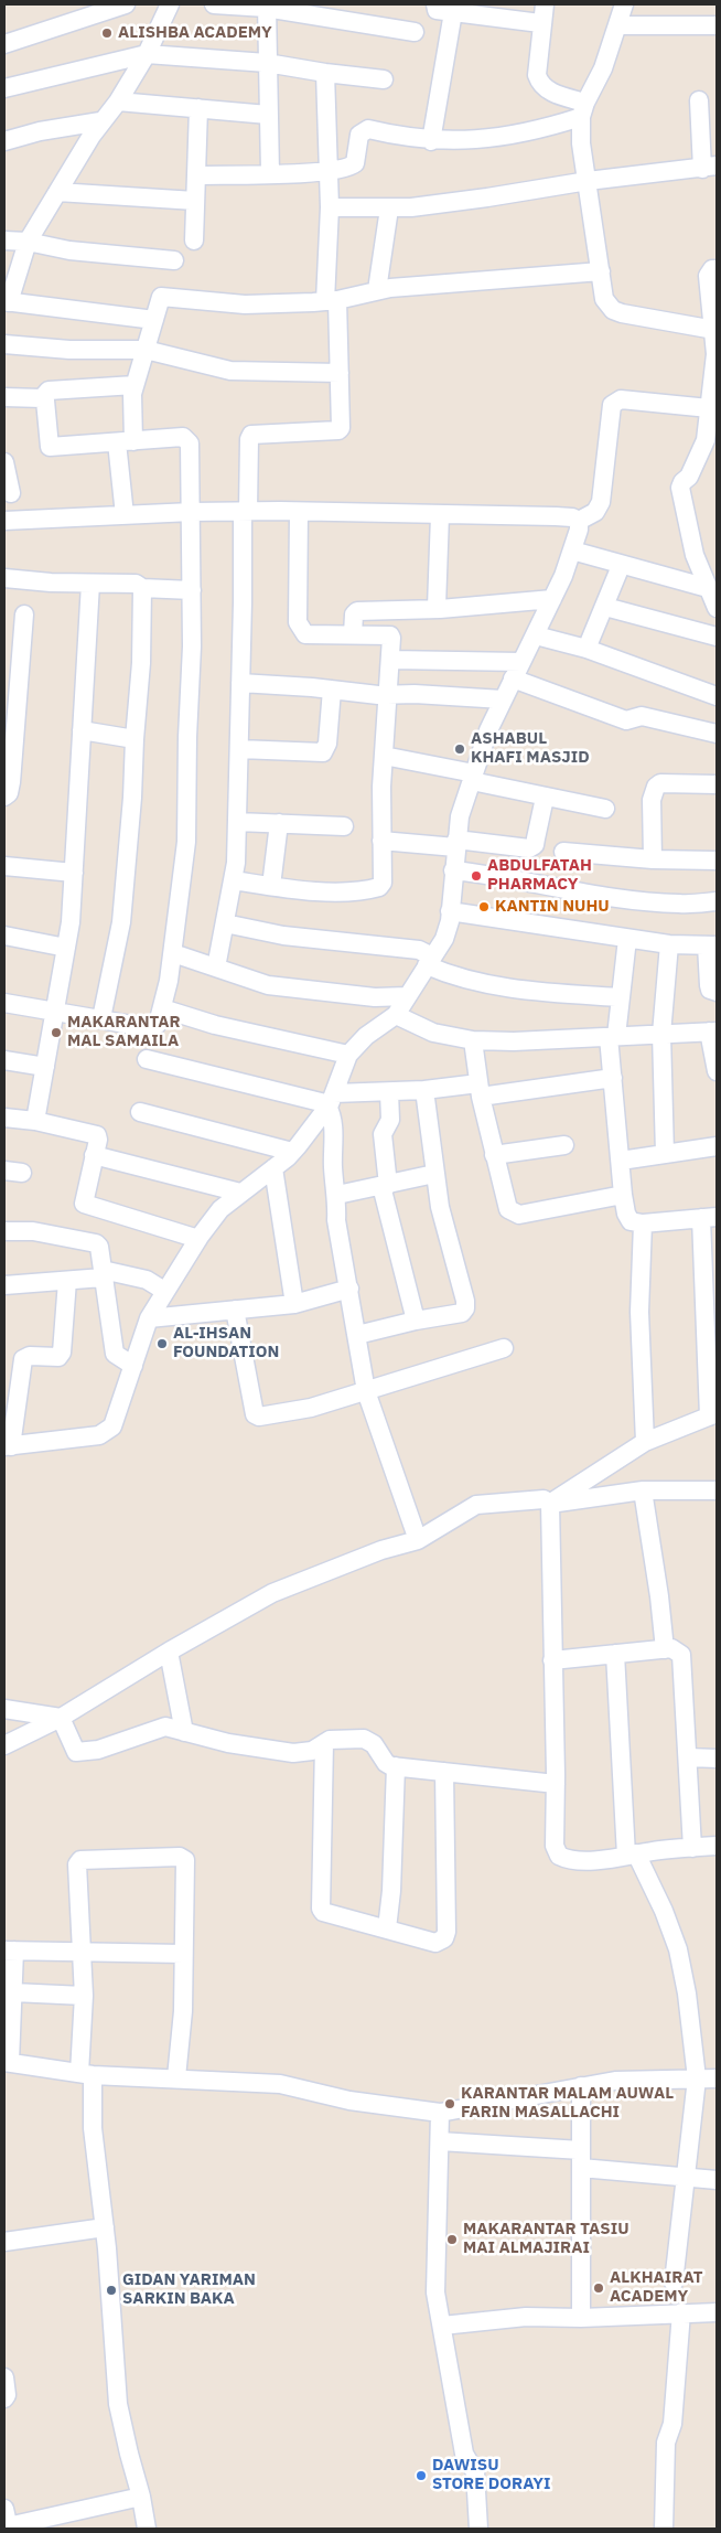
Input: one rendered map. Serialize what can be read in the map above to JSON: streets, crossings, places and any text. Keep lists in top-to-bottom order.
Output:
{
  "places": [
    "ALISHBA ACADEMY",
    "ASHABUL KHAFI MASJID",
    "ABDULFATAH PHARMACY",
    "KANTIN NUHU",
    "MAKARANTAR MAL SAMAILA",
    "AL-IHSAN FOUNDATION",
    "KARANTAR MALAM AUWAL FARIN MASALLACHI",
    "MAKARANTAR TASIU MAI ALMAJIRAI",
    "ALKHAIRAT ACADEMY",
    "GIDAN YARIMAN SARKIN BAKA",
    "DAWISU STORE DORAYI"
  ]
}
